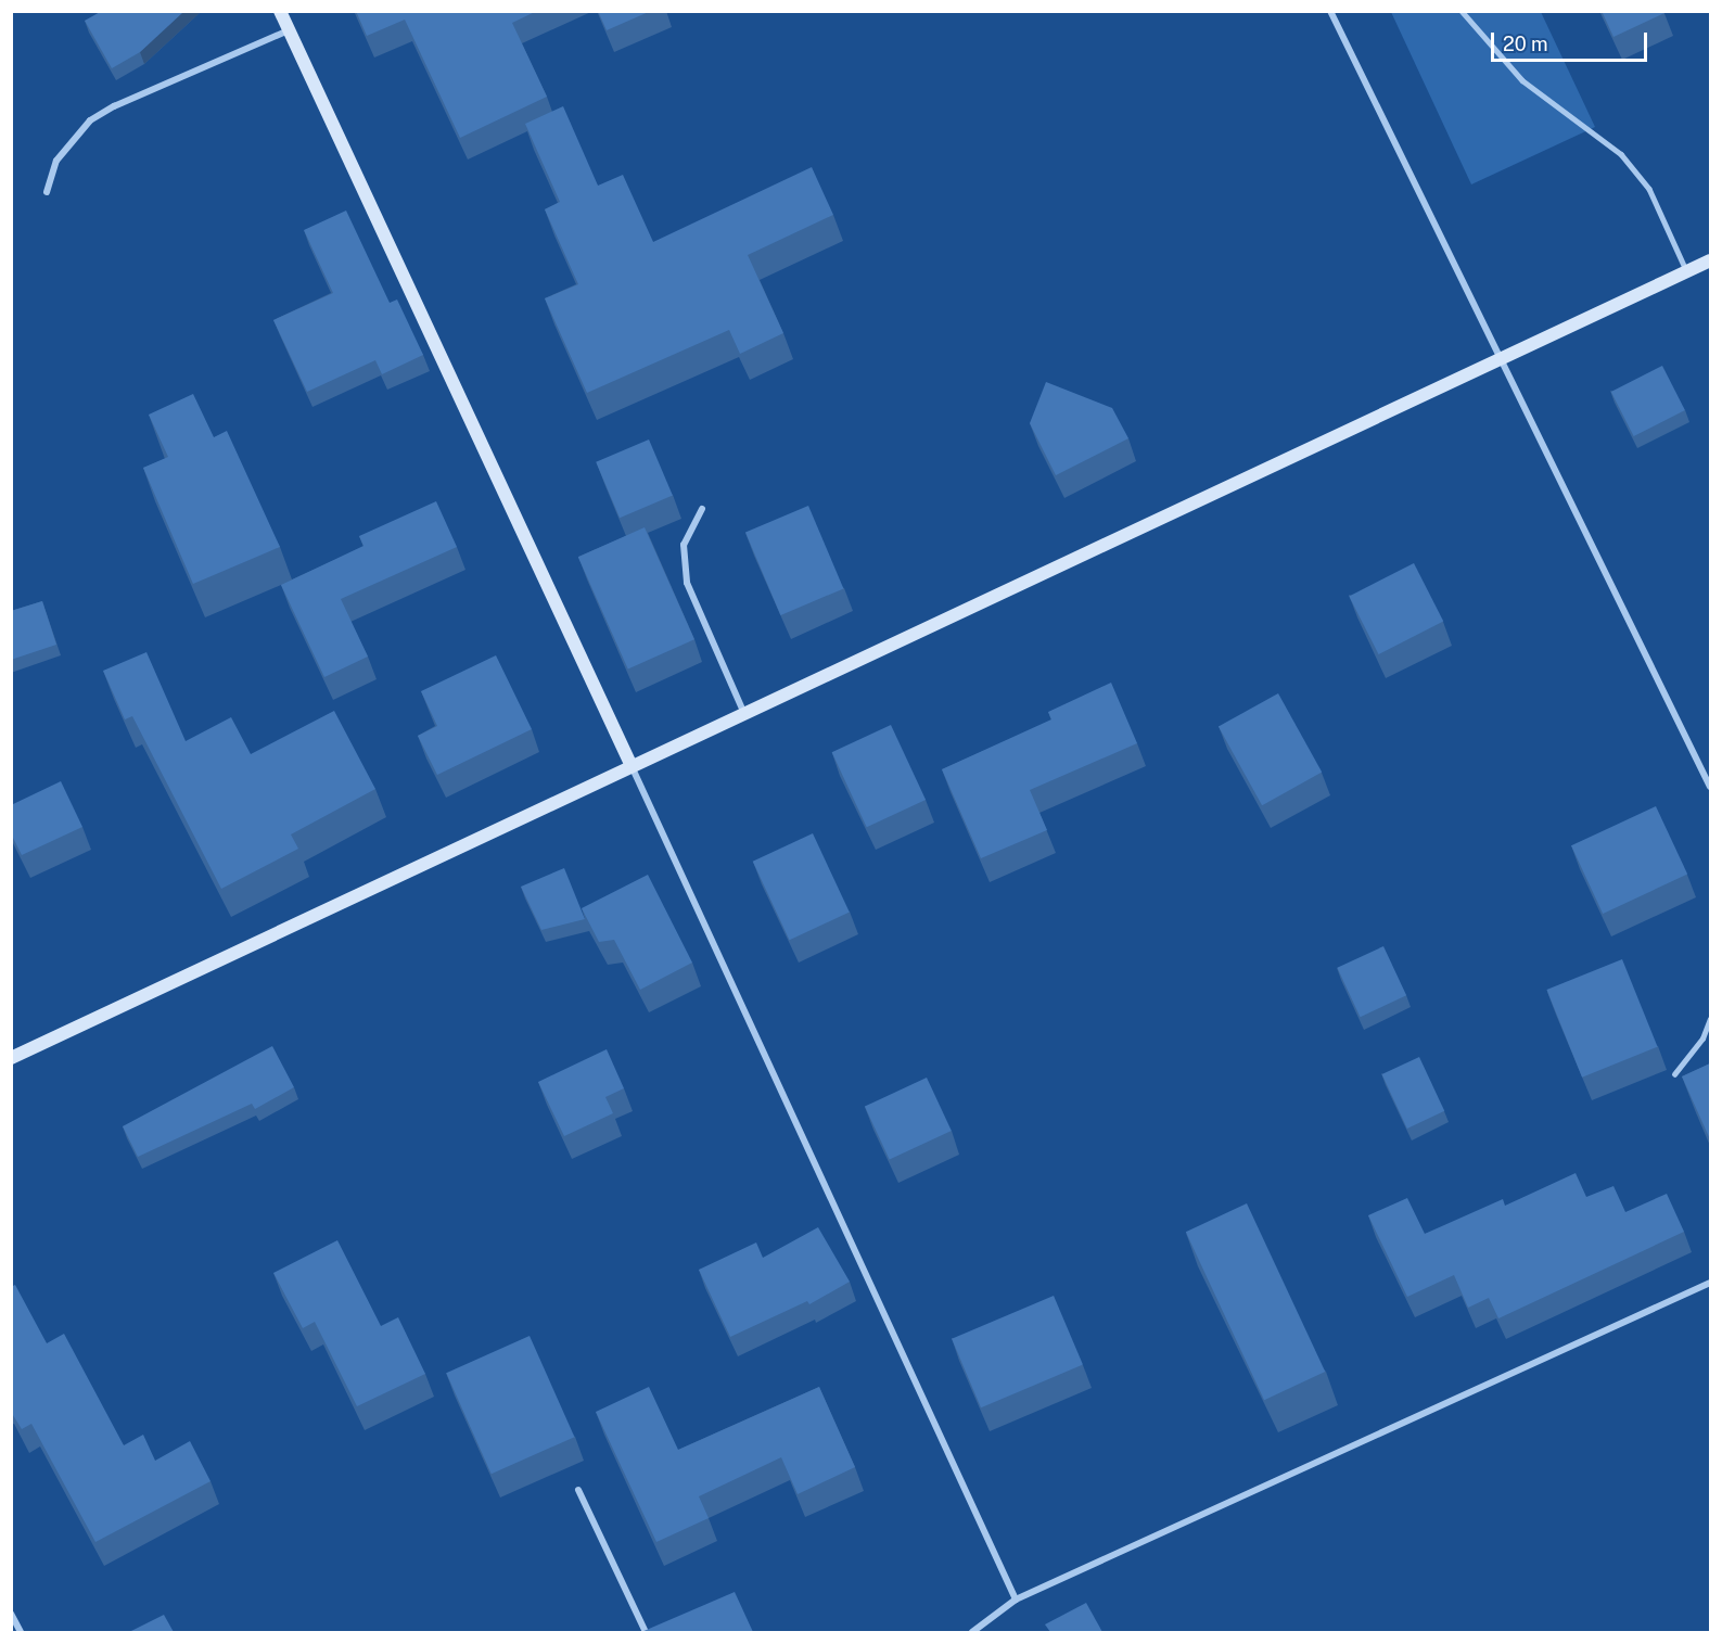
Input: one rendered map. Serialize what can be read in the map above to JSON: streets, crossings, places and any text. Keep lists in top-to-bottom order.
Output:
{
  "scale_bar": "20 m"
}
